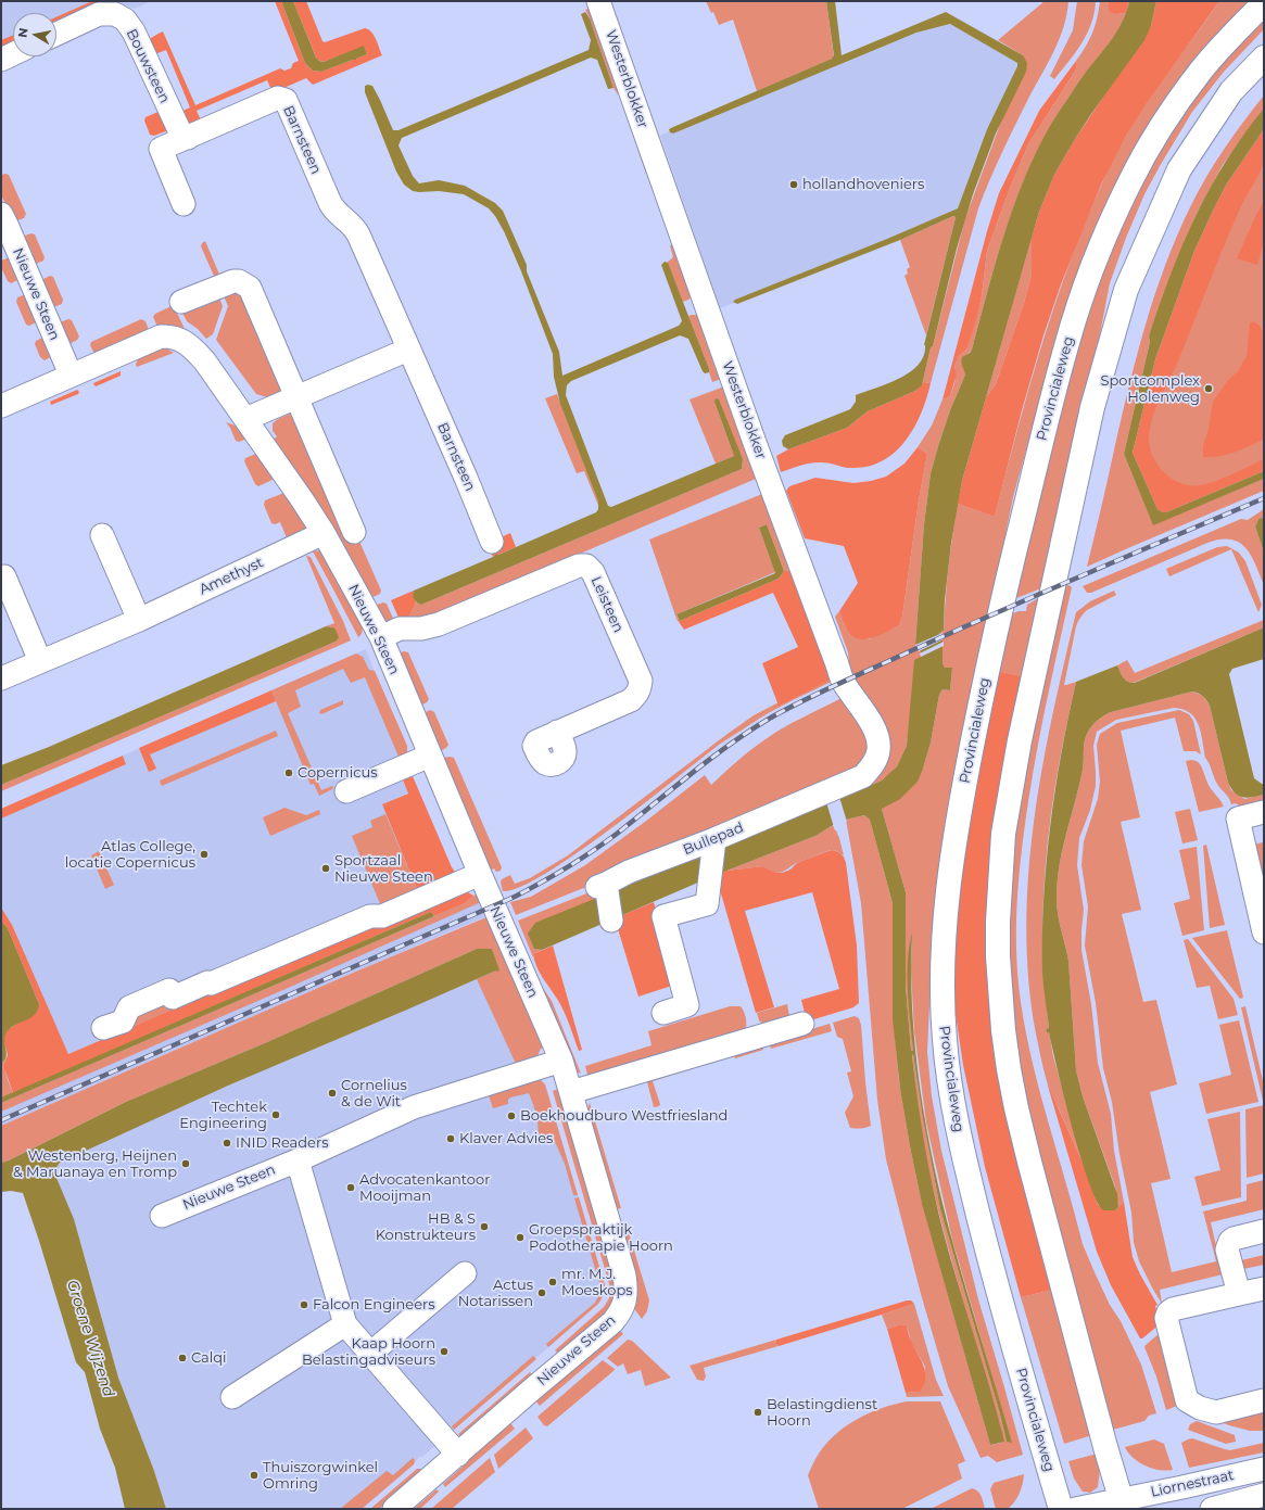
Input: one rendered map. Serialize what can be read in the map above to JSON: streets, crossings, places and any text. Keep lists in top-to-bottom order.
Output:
{
  "streets": {
    "main road": ["Provincialeweg"],
    "street": [
      "Bouwsteen",
      "Westerblokker",
      "Barnsteen",
      "Nieuwe Steen",
      "Amethyst",
      "Leisteen",
      "Bullepad",
      "Liornestraat"
    ]
  },
  "crossings": [
    ["Bouwsteen", "Barnsteen"],
    ["Westerblokker", "Bullepad"],
    ["Nieuwe Steen", "Amethyst"],
    ["Nieuwe Steen", "Leisteen"]
  ],
  "water": ["Groene Wijzend"],
  "places": [
    "hollandhoveniers",
    "Sportcomplex Holenweg",
    "Copernicus",
    "Atlas College, locatie Copernicus",
    "Sportzaal Nieuwe Steen",
    "Cornelius & de Wit",
    "Techtek Engineering",
    "Boekhoudburo Westfriesland",
    "Klaver Advies",
    "INID Readers",
    "Westenberg, Heijnen & Maruanaya en Tromp",
    "Advocatenkantoor Mooijman",
    "HB & S Konstrukteurs",
    "Groepspraktijk Podotherapie Hoorn",
    "mr. M.J. Moeskops",
    "Actus Notarissen",
    "Falcon Engineers",
    "Kaap Hoorn Belastingadviseurs",
    "Calqi",
    "Belastingdienst Hoorn",
    "Thuiszorgwinkel Omring"
  ],
  "north": "left"
}
